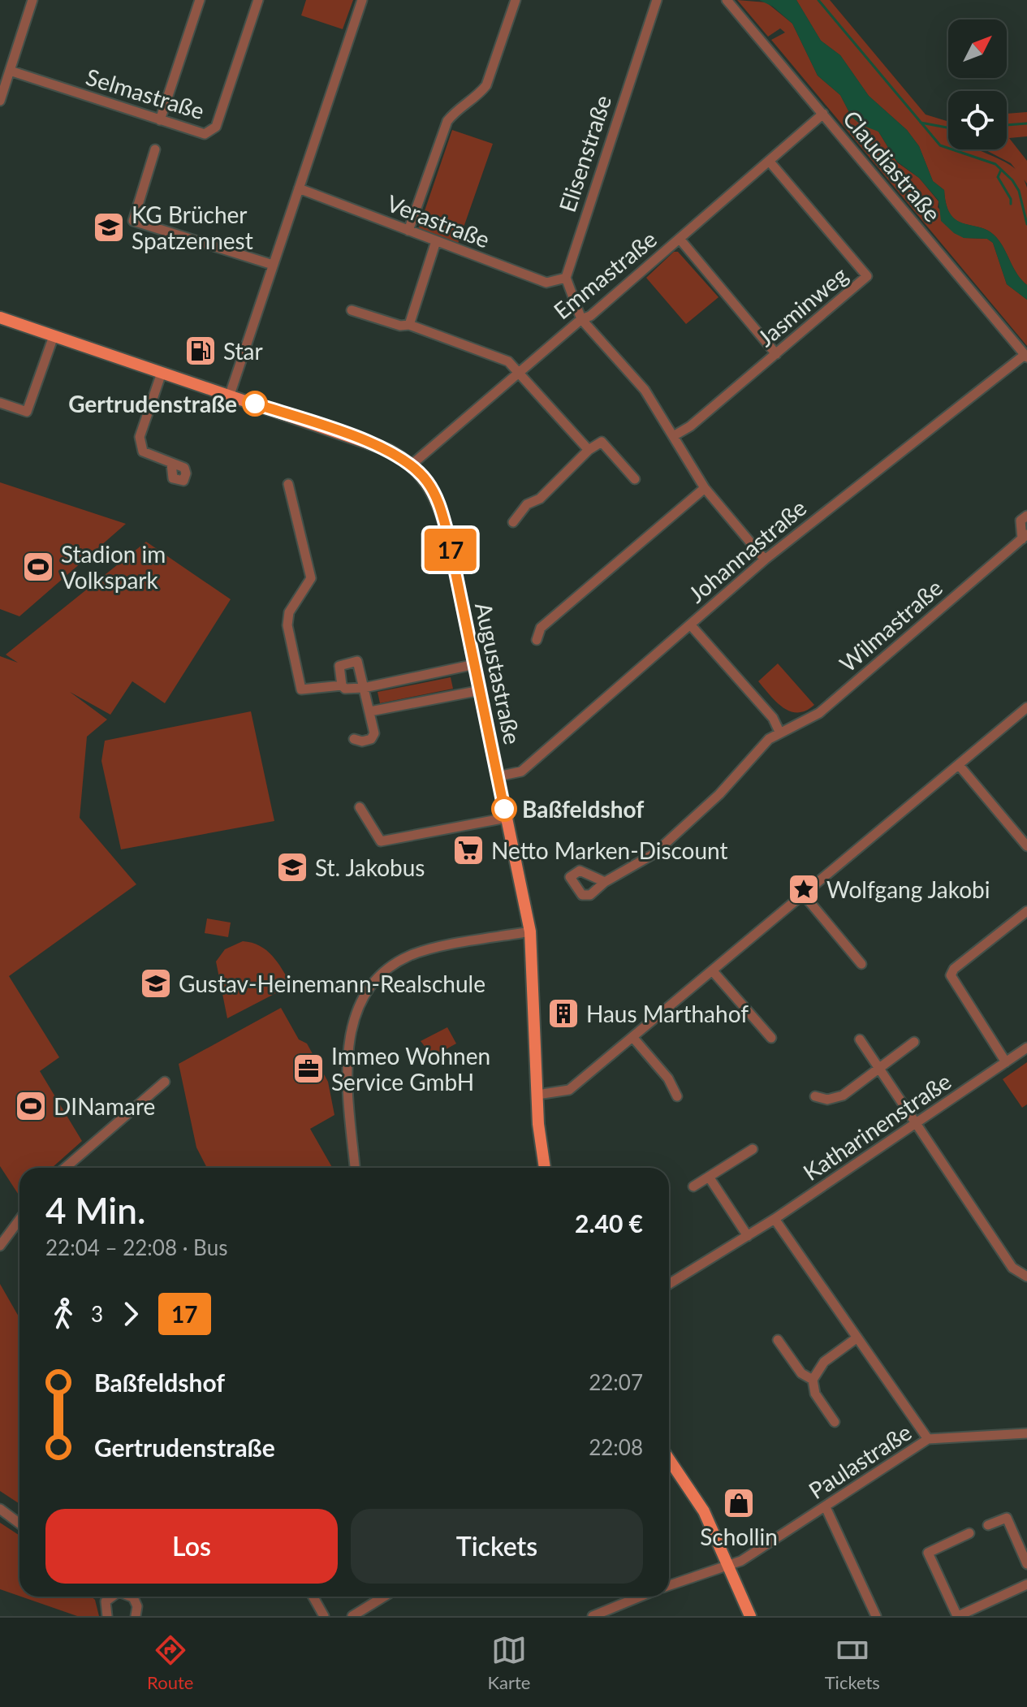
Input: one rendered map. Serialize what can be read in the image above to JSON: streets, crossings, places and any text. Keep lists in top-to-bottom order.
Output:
{
  "streets": {
    "main road": ["Augustastraße"],
    "street": [
      "Selmastraße",
      "Elisenstraße",
      "Claudiastraße",
      "Verastraße",
      "Emmastraße",
      "Jasminweg",
      "Johannastraße",
      "Wilmastraße",
      "Katharinenstraße",
      "Paulastraße"
    ]
  },
  "crossings": [
    ["Elisenstraße", "Verastraße"],
    ["Claudiastraße", "Emmastraße"],
    ["Claudiastraße", "Johannastraße"],
    ["Emmastraße", "Jasminweg"],
    ["Emmastraße", "Augustastraße"],
    ["Johannastraße", "Augustastraße"]
  ],
  "places": {
    "school or university": ["KG Brücher Spatzennest", "St. Jakobus", "Gustav-Heinemann-Realschule"],
    "fuel station": ["Star"],
    "other": ["Gertrudenstraße", "Baßfeldshof"],
    "sports": ["Stadion im Volkspark", "DINamare"],
    "supermarket": ["Netto Marken-Discount"],
    "place": ["Wolfgang Jakobi"],
    "building": ["Haus Marthahof"],
    "office": ["Immeo Wohnen Service GmbH"],
    "shop": ["Schollin"]
  },
  "lines": ["bus line 17"],
  "north": "top right",
  "page": {
    "on_map": "17",
    "heading": ["4 Min.", "22:04 – 22:08 · Bus", "2.40 €"],
    "legs": ["3", "17"],
    "list": [
      {
        "name": "Baßfeldshof",
        "value": "22:07"
      },
      {
        "name": "Gertrudenstraße",
        "value": "22:08"
      }
    ],
    "buttons": ["Los", "Tickets"],
    "tabs": ["Route", "Karte", "Tickets"]
  }
}
